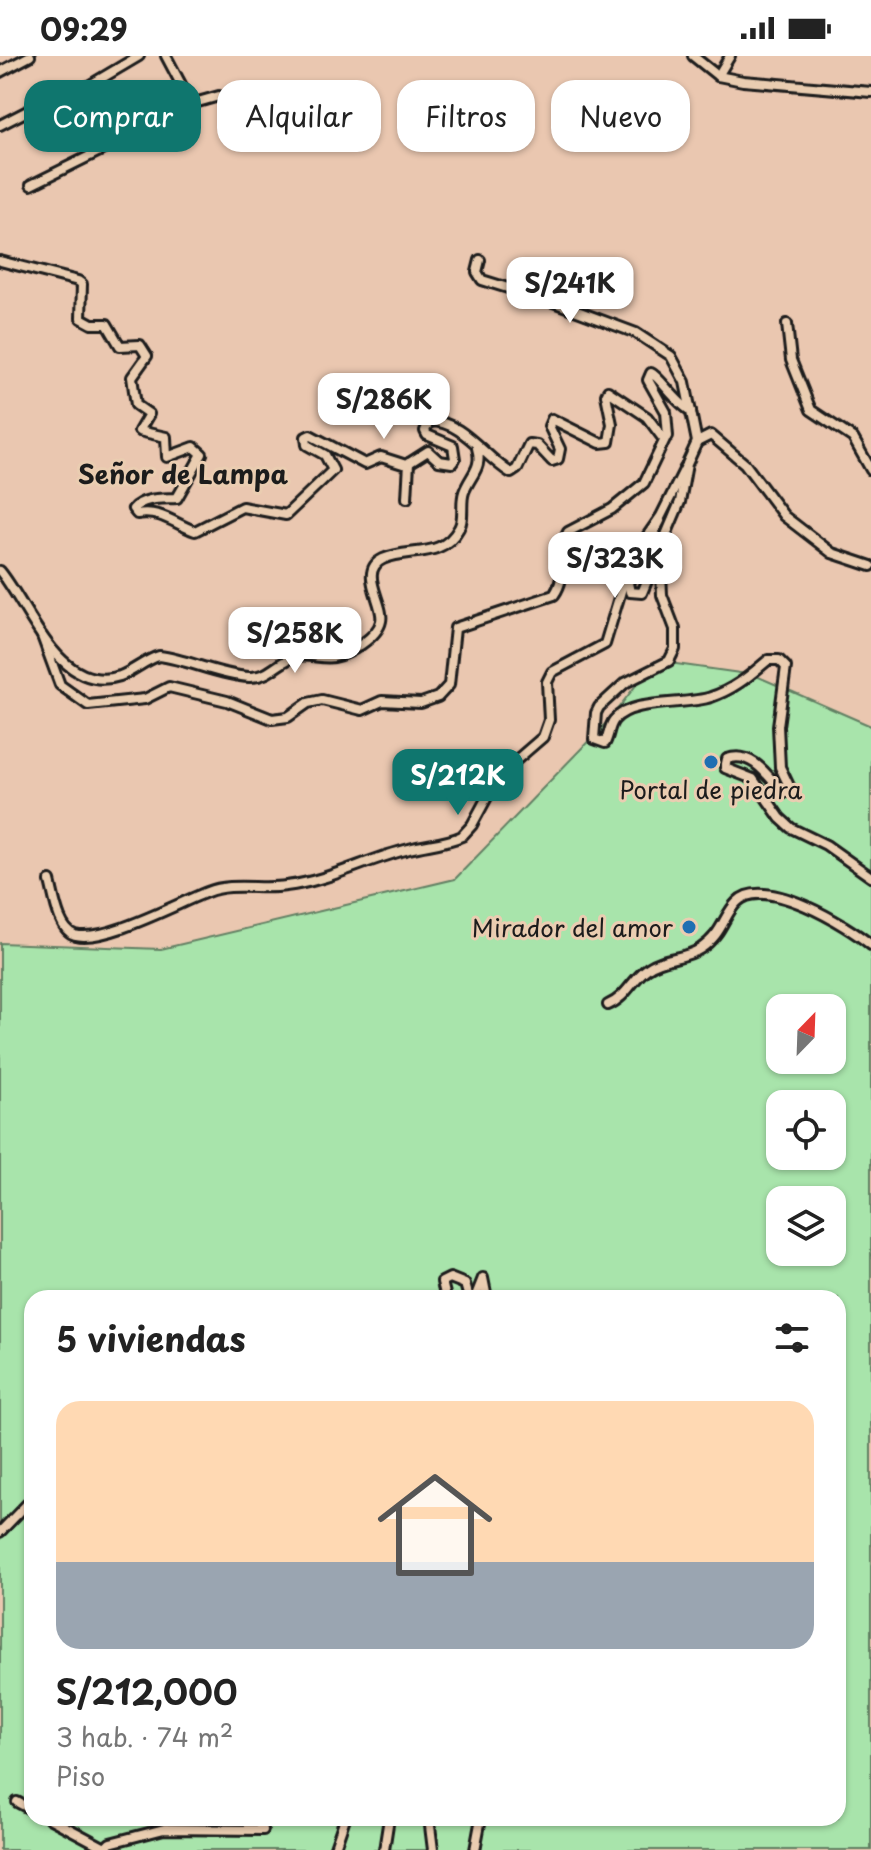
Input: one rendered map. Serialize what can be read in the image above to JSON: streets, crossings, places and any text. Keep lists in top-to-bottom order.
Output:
{
  "districts": ["Señor de Lampa"],
  "places": ["Portal de piedra", "Mirador del amor"],
  "north": "top right",
  "page": {
    "status": "09:29",
    "chip": [
      "Comprar",
      "Alquilar",
      "Filtros",
      "Nuevo"
    ],
    "price": [
      "S/241K",
      "S/286K",
      "S/323K",
      "S/258K",
      "S/212K"
    ],
    "heading": "5 viviendas",
    "list": [
      {
        "name": "S/212,000",
        "note": "3 hab. · 74 m² · Piso"
      }
    ]
  }
}
